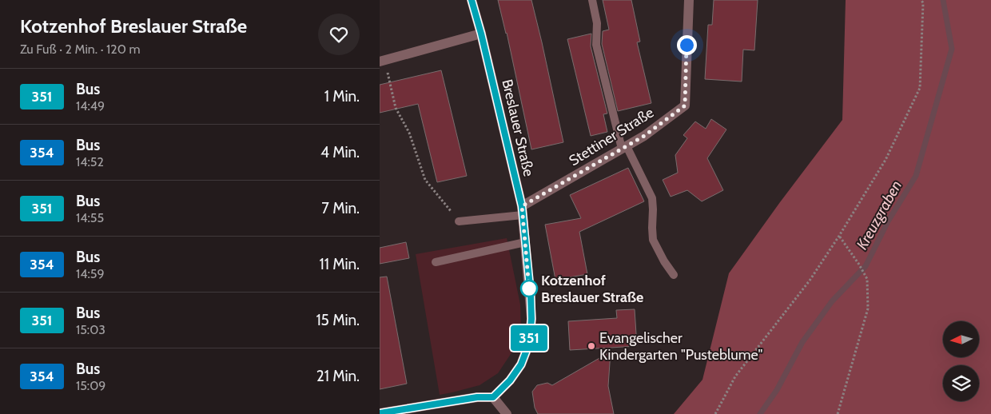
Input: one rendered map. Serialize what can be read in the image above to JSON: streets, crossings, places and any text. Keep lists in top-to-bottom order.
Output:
{
  "streets": {
    "street": ["Breslauer Straße", "Stettiner Straße"]
  },
  "crossings": [
    ["Breslauer Straße", "Stettiner Straße"]
  ],
  "water": ["Kreuzgraben"],
  "places": ["Kotzenhof Breslauer Straße", "Evangelischer Kindergarten \"Pusteblume\""],
  "lines": ["bus line 351"],
  "north": "left",
  "page": {
    "heading": ["Kotzenhof Breslauer Straße", "Zu Fuß · 2 Min. · 120 m"],
    "on_map": "351",
    "list": [
      {
        "mark": "351",
        "name": "Bus",
        "note": "14:49",
        "value": "1 Min."
      },
      {
        "mark": "354",
        "name": "Bus",
        "note": "14:52",
        "value": "4 Min."
      },
      {
        "mark": "351",
        "name": "Bus",
        "note": "14:55",
        "value": "7 Min."
      },
      {
        "mark": "354",
        "name": "Bus",
        "note": "14:59",
        "value": "11 Min."
      },
      {
        "mark": "351",
        "name": "Bus",
        "note": "15:03",
        "value": "15 Min."
      },
      {
        "mark": "354",
        "name": "Bus",
        "note": "15:09",
        "value": "21 Min."
      }
    ]
  }
}
